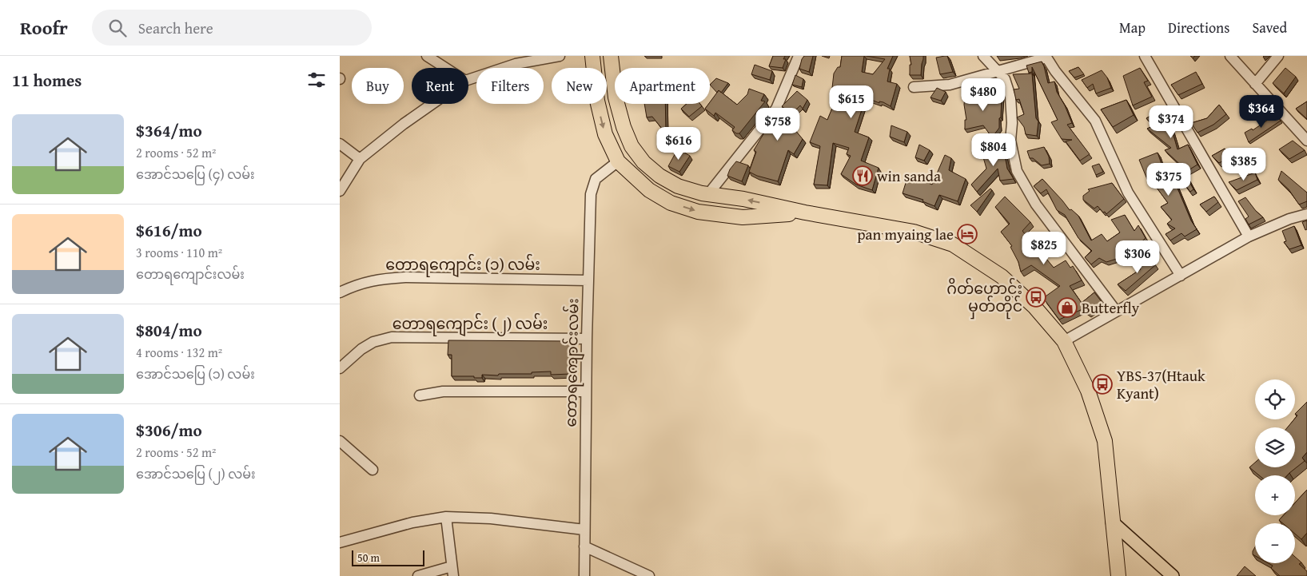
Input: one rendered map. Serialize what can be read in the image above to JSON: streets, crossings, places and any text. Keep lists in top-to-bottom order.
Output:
{
  "streets": {
    "street": ["တောရကျောင်း (၁) လမ်း", "တောရကျောင်း (၂) လမ်း", "တောရကျောင်းလမ်း"]
  },
  "crossings": [
    ["တောရကျောင်း (၁) လမ်း", "တောရကျောင်းလမ်း"],
    ["တောရကျောင်း (၂) လမ်း", "တောရကျောင်းလမ်း"]
  ],
  "places": {
    "restaurant": ["win sanda"],
    "hotel": ["pan myaing lae"],
    "bus stop": ["ဂိတ်ဟောင်း မှတ်တိုင်", "YBS-37(Htauk Kyant)"],
    "shop": ["Butterfly"]
  },
  "scale_bar": "50 m",
  "page": {
    "header": "Roofr",
    "search": "Search here",
    "nav": ["Map", "Directions", "Saved"],
    "heading": "11 homes",
    "chip": [
      "Buy",
      "Rent",
      "Filters",
      "New",
      "Apartment"
    ],
    "price": [
      "$480",
      "$615",
      "$364",
      "$374",
      "$758",
      "$616",
      "$804",
      "$385",
      "$375",
      "$825",
      "$306"
    ],
    "list": [
      {
        "name": "$364/mo",
        "note": "2 rooms · 52 m² · အောင်သပြေ (၄) လမ်း"
      },
      {
        "name": "$616/mo",
        "note": "3 rooms · 110 m² · တောရကျောင်းလမ်း"
      },
      {
        "name": "$804/mo",
        "note": "4 rooms · 132 m² · အောင်သပြေ (၁) လမ်း"
      },
      {
        "name": "$306/mo",
        "note": "2 rooms · 52 m² · အောင်သပြေ (၂) လမ်း"
      }
    ],
    "map_buttons": ["+", "−"],
    "scale": "50 m"
  }
}
